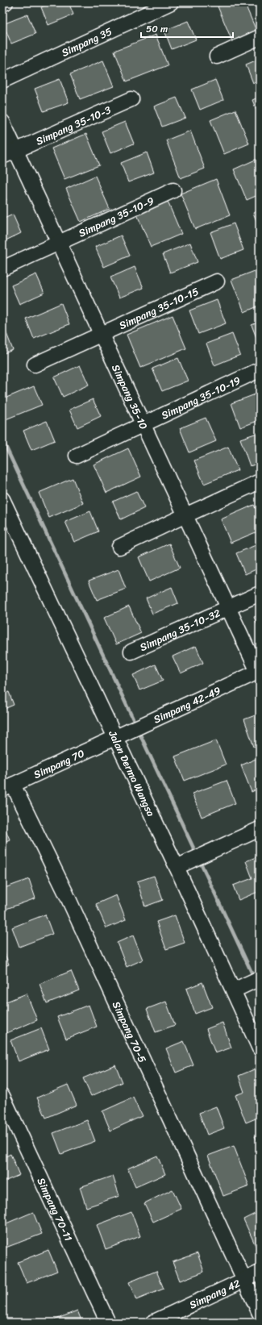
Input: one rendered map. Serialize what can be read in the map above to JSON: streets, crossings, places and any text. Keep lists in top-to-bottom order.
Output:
{
  "streets": {
    "street": [
      "Simpang 35",
      "Simpang 35-10-3",
      "Simpang 35-10-9",
      "Simpang 35-10-15",
      "Simpang 35-10",
      "Simpang 35-10-19",
      "Simpang 35-10-32",
      "Simpang 42-49",
      "Simpang 70",
      "Jalan Derma Wangsa",
      "Simpang 70-5",
      "Simpang 70-11",
      "Simpang 42"
    ]
  },
  "crossings": [
    ["Simpang 35-10-3", "Simpang 35-10"],
    ["Simpang 35-10-9", "Simpang 35-10"],
    ["Simpang 35-10-15", "Simpang 35-10"],
    ["Simpang 35-10", "Simpang 35-10-19"],
    ["Simpang 35-10", "Simpang 35-10-32"],
    ["Simpang 35-10", "Simpang 42-49"],
    ["Simpang 42-49", "Simpang 70"],
    ["Simpang 42-49", "Jalan Derma Wangsa"],
    ["Simpang 70", "Jalan Derma Wangsa"],
    ["Simpang 70", "Simpang 70-5"],
    ["Simpang 70-5", "Simpang 42"]
  ],
  "scale_bar": "50 m"
}
